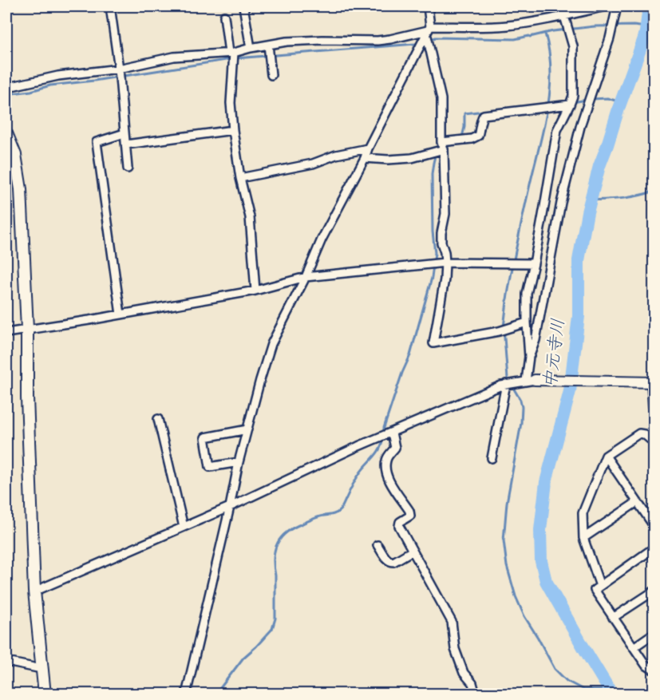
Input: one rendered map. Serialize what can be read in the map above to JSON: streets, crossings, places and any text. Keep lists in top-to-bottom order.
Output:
{
  "water": ["中元寺川"]
}
